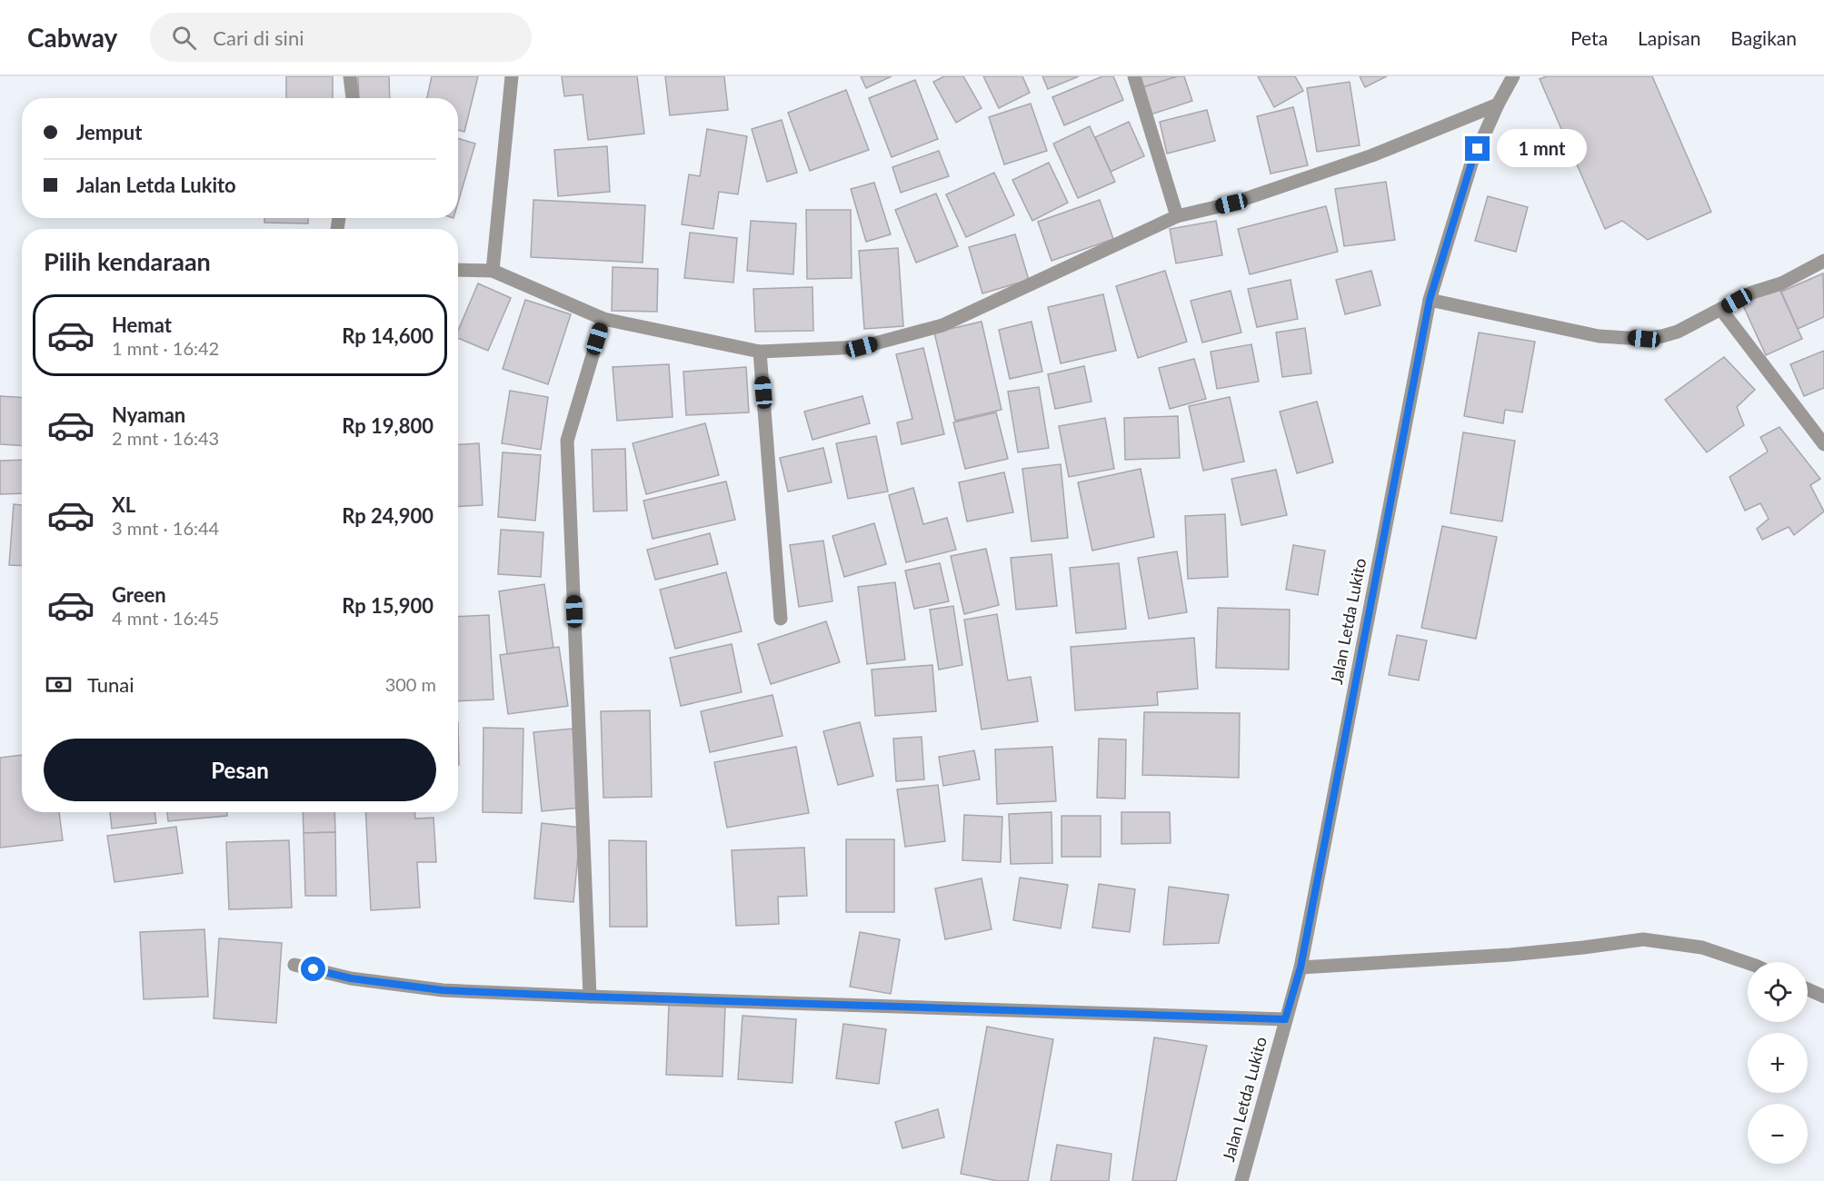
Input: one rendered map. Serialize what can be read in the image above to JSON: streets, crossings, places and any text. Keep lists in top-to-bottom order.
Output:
{
  "streets": {
    "street": ["Jalan Letda Lukito"]
  },
  "page": {
    "header": "Cabway",
    "search": "Cari di sini",
    "nav": ["Peta", "Lapisan", "Bagikan"],
    "banner": ["Jemput", "Jalan Letda Lukito"],
    "bubble": "1 mnt",
    "heading": "Pilih kendaraan",
    "list": [
      {
        "name": "Hemat",
        "note": "1 mnt · 16:42",
        "value": "Rp 14,600"
      },
      {
        "name": "Nyaman",
        "note": "2 mnt · 16:43",
        "value": "Rp 19,800"
      },
      {
        "name": "XL",
        "note": "3 mnt · 16:44",
        "value": "Rp 24,900"
      },
      {
        "name": "Green",
        "note": "4 mnt · 16:45",
        "value": "Rp 15,900"
      }
    ],
    "pay": ["Tunai", "300 m"],
    "buttons": "Pesan",
    "map_buttons": ["+", "−"]
  }
}
